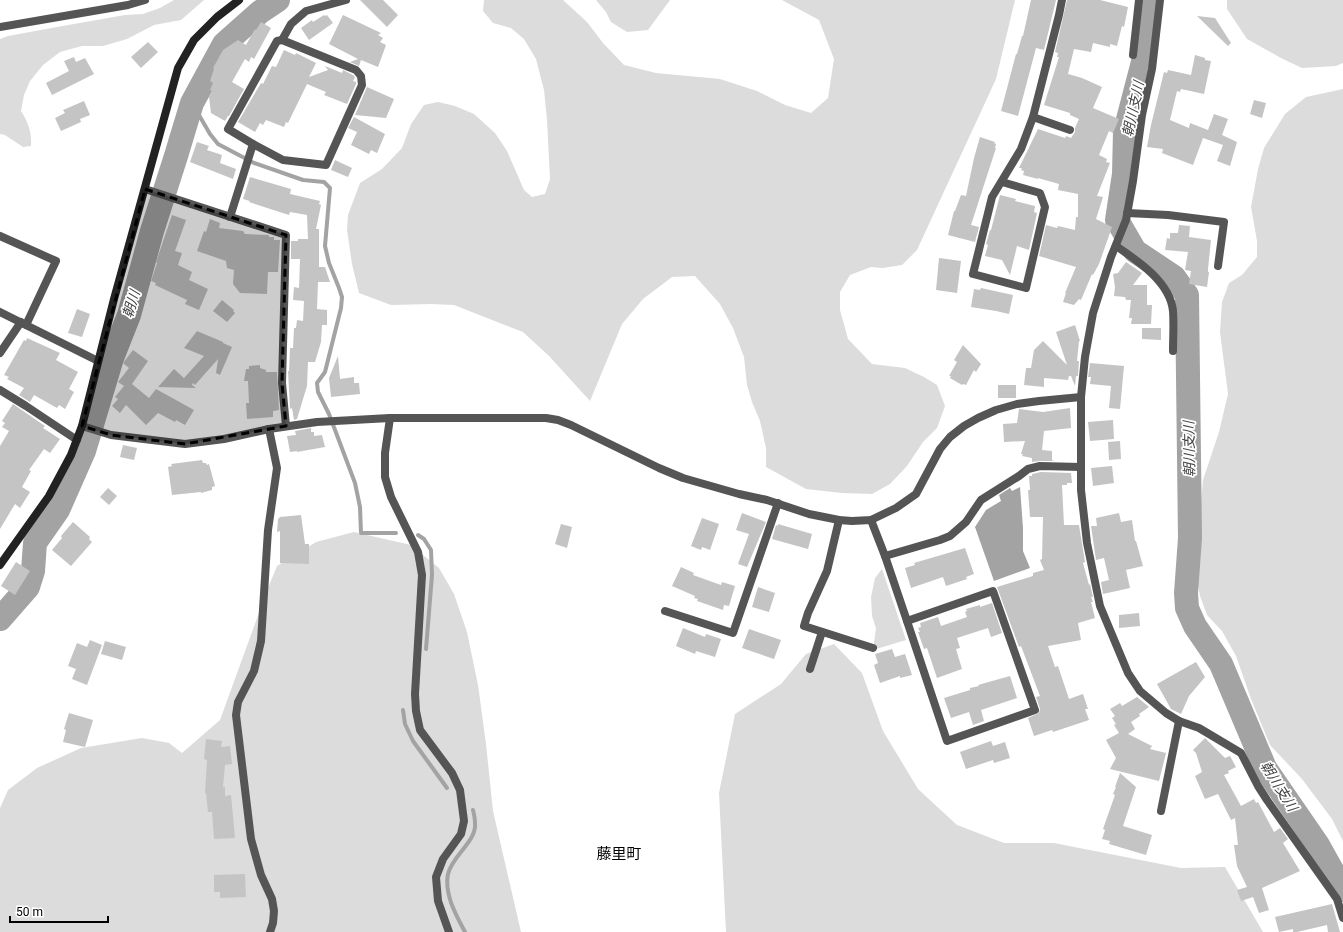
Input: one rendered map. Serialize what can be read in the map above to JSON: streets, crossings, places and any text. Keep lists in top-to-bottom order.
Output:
{
  "districts": ["藤里町"],
  "water": ["朝川支川", "朝川"],
  "scale_bar": "50 m"
}
